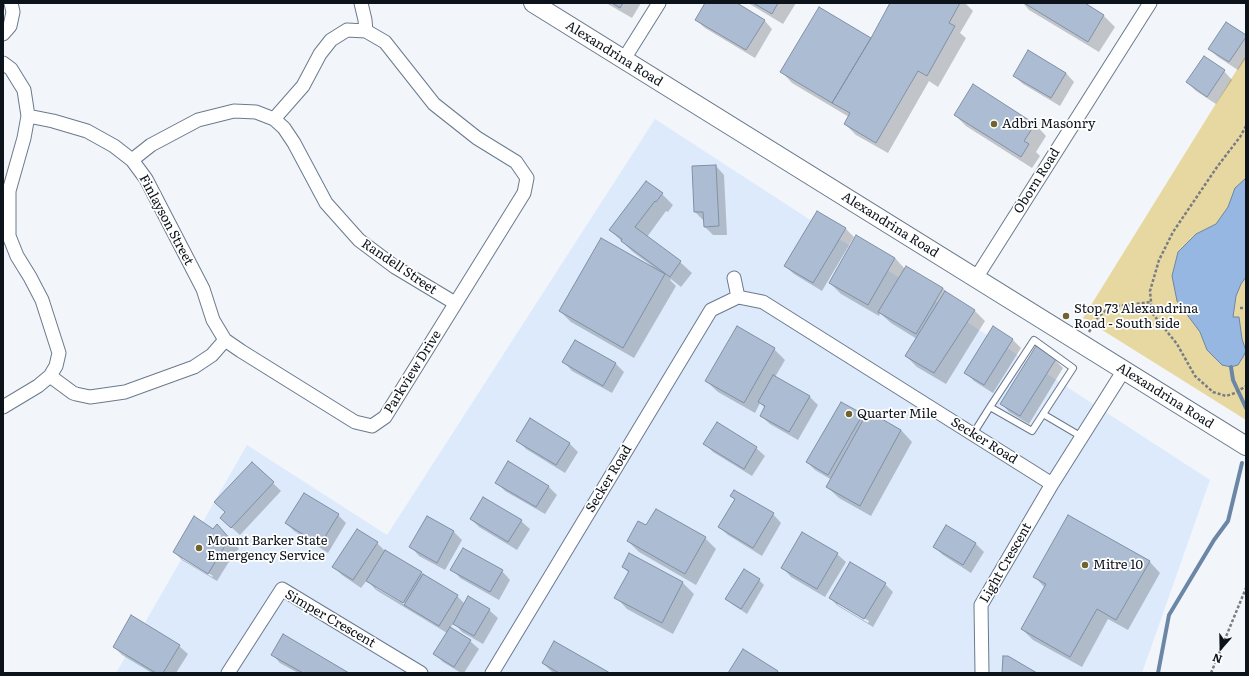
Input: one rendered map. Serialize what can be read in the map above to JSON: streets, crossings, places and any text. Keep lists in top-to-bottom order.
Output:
{
  "streets": {
    "main road": ["Alexandrina Road"],
    "street": [
      "Oborn Road",
      "Finlayson Street",
      "Randell Street",
      "Parkview Drive",
      "Secker Road",
      "Light Crescent",
      "Simper Crescent"
    ]
  },
  "crossings": [
    ["Alexandrina Road", "Oborn Road"],
    ["Finlayson Street", "Randell Street"],
    ["Finlayson Street", "Parkview Drive"],
    ["Randell Street", "Parkview Drive"],
    ["Secker Road", "Light Crescent"]
  ],
  "places": [
    "Adbri Masonry",
    "Stop 73 Alexandrina Road - South side",
    "Quarter Mile",
    "Mount Barker State Emergency Service",
    "Mitre 10"
  ],
  "north": "bottom"
}
